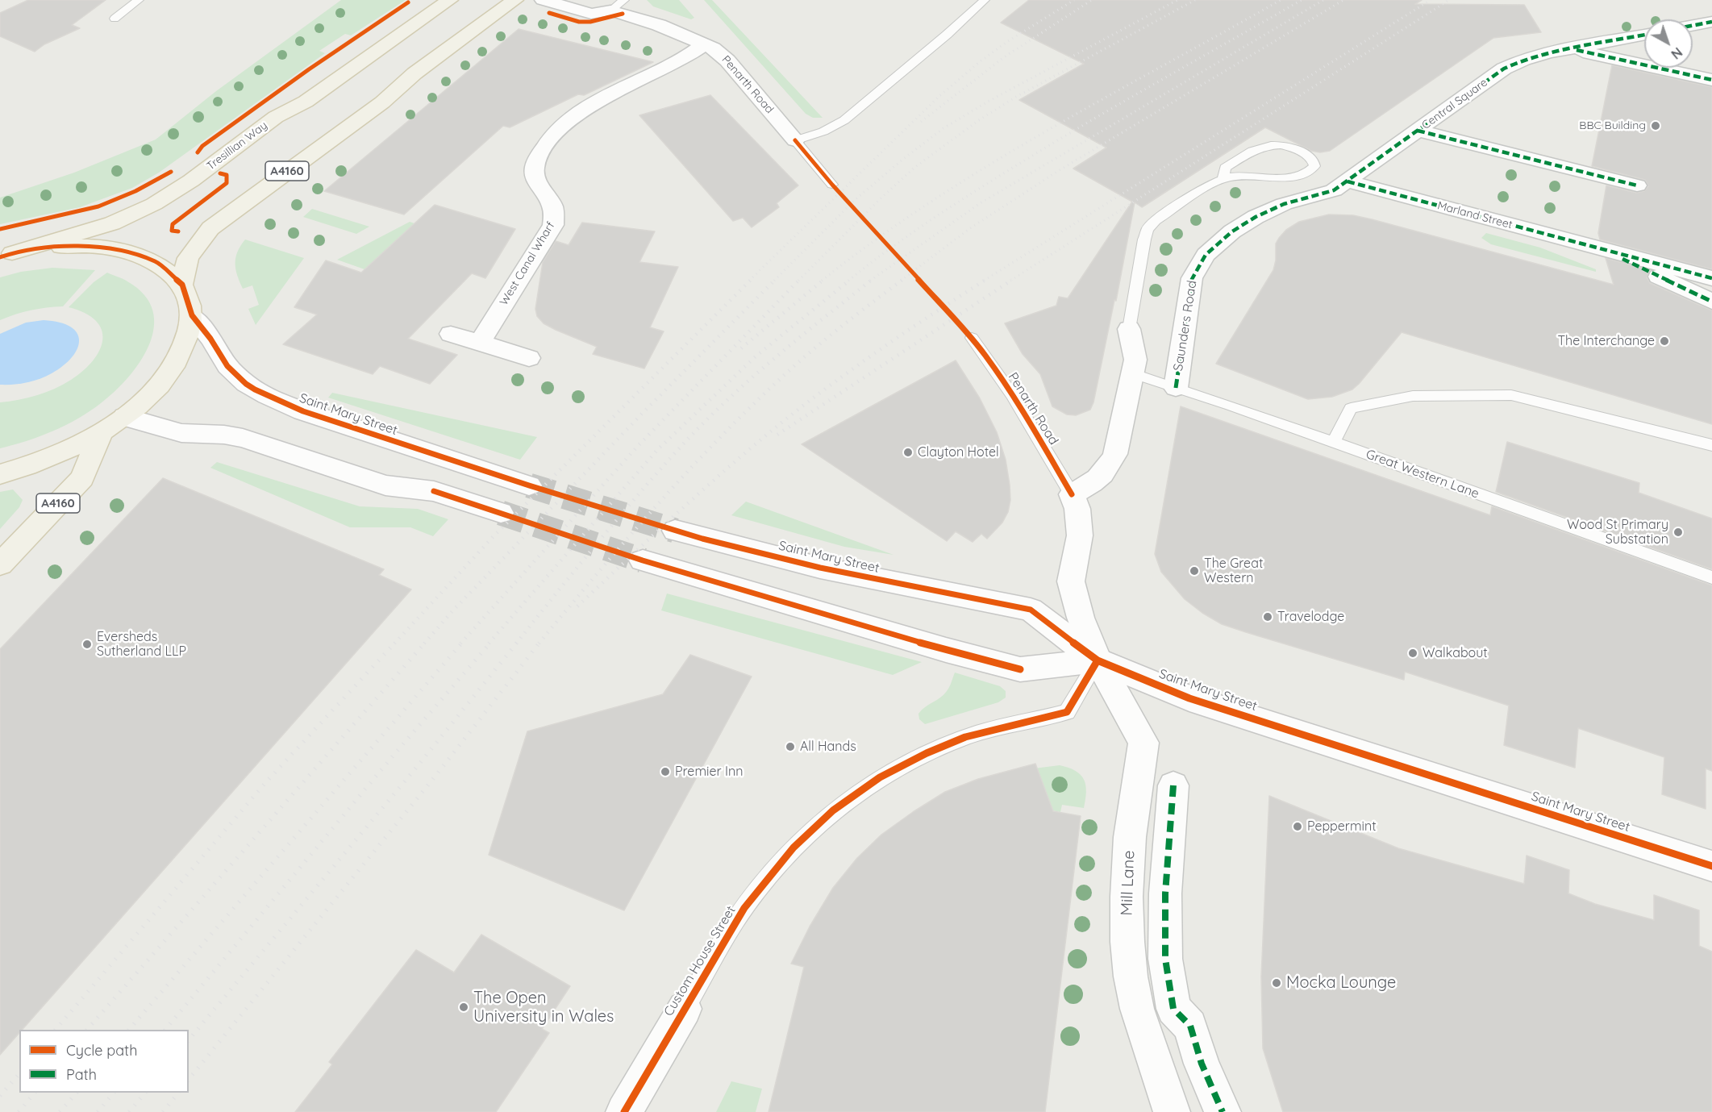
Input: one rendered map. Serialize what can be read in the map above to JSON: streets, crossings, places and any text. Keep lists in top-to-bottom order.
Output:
{
  "streets": {
    "main road": ["Tresillian Way", "A4160"],
    "street": [
      "Penarth Road",
      "Central Square",
      "Marland Street",
      "West Canal Wharf",
      "Saunders Road",
      "Saint Mary Street",
      "Mill Lane",
      "Custom House Street"
    ],
    "lane": ["Great Western Lane"]
  },
  "crossings": [
    ["Penarth Road", "West Canal Wharf"],
    ["Penarth Road", "Saint Mary Street"],
    ["Penarth Road", "Mill Lane"],
    ["Penarth Road", "Custom House Street"],
    ["Central Square", "Marland Street"],
    ["Central Square", "Saunders Road"],
    ["Marland Street", "Saunders Road"],
    ["Saunders Road", "Great Western Lane"],
    ["Saint Mary Street", "Mill Lane"],
    ["Saint Mary Street", "Custom House Street"],
    ["Mill Lane", "Custom House Street"]
  ],
  "places": [
    "BBC Building",
    "The Interchange",
    "Clayton Hotel",
    "Wood St Primary Substation",
    "The Great Western",
    "Travelodge",
    "Eversheds Sutherland LLP",
    "Walkabout",
    "All Hands",
    "Premier Inn",
    "Peppermint",
    "Mocka Lounge",
    "The Open University in Wales"
  ],
  "legend": ["Cycle path", "Path"],
  "north": "bottom right"
}
